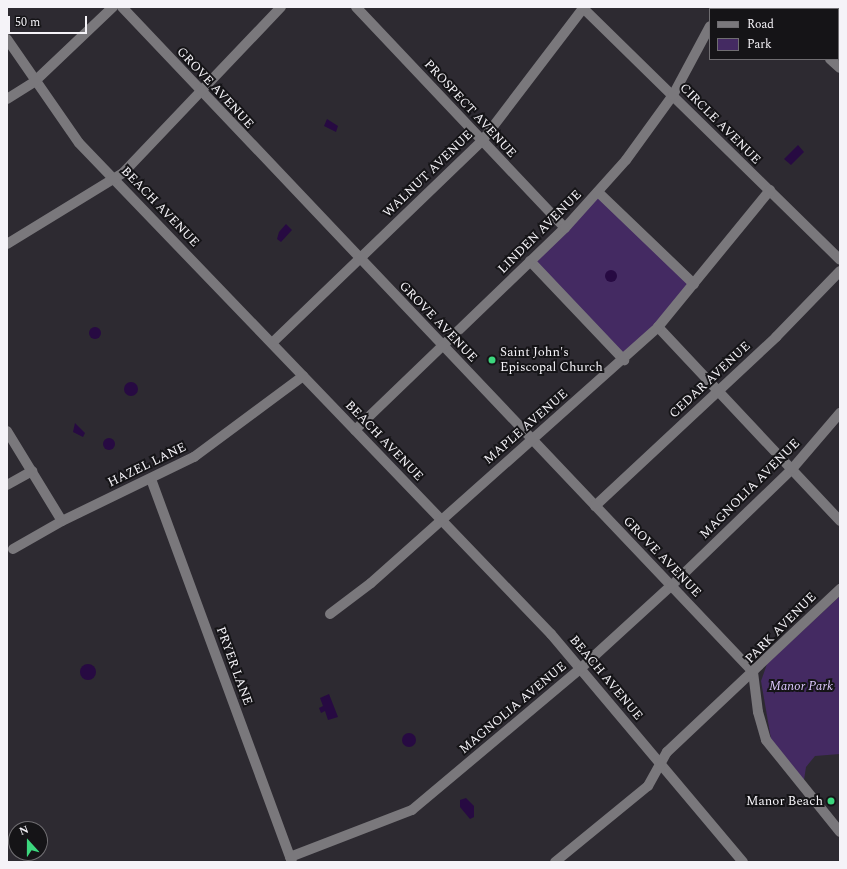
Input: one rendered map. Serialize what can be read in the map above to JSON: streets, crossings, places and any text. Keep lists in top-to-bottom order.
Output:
{
  "streets": {
    "street": [
      "GROVE AVENUE",
      "PROSPECT AVENUE",
      "CIRCLE AVENUE",
      "WALNUT AVENUE",
      "BEACH AVENUE",
      "LINDEN AVENUE",
      "CEDAR AVENUE",
      "MAPLE AVENUE",
      "HAZEL LANE",
      "MAGNOLIA AVENUE",
      "PARK AVENUE",
      "PRYER LANE"
    ]
  },
  "crossings": [
    ["GROVE AVENUE", "WALNUT AVENUE"],
    ["GROVE AVENUE", "LINDEN AVENUE"],
    ["GROVE AVENUE", "CEDAR AVENUE"],
    ["GROVE AVENUE", "MAPLE AVENUE"],
    ["GROVE AVENUE", "MAGNOLIA AVENUE"],
    ["GROVE AVENUE", "PARK AVENUE"],
    ["PROSPECT AVENUE", "WALNUT AVENUE"],
    ["PROSPECT AVENUE", "LINDEN AVENUE"],
    ["CIRCLE AVENUE", "WALNUT AVENUE"],
    ["CIRCLE AVENUE", "LINDEN AVENUE"],
    ["CIRCLE AVENUE", "MAPLE AVENUE"],
    ["WALNUT AVENUE", "BEACH AVENUE"],
    ["BEACH AVENUE", "LINDEN AVENUE"],
    ["BEACH AVENUE", "MAPLE AVENUE"],
    ["BEACH AVENUE", "HAZEL LANE"],
    ["BEACH AVENUE", "MAGNOLIA AVENUE"],
    ["HAZEL LANE", "PRYER LANE"],
    ["MAGNOLIA AVENUE", "PRYER LANE"]
  ],
  "parks": ["Manor Park"],
  "places": ["Saint John's Episcopal Church", "Manor Beach"],
  "legend": ["Road", "Park"],
  "scale_bar": "50 m",
  "north": "top"
}
